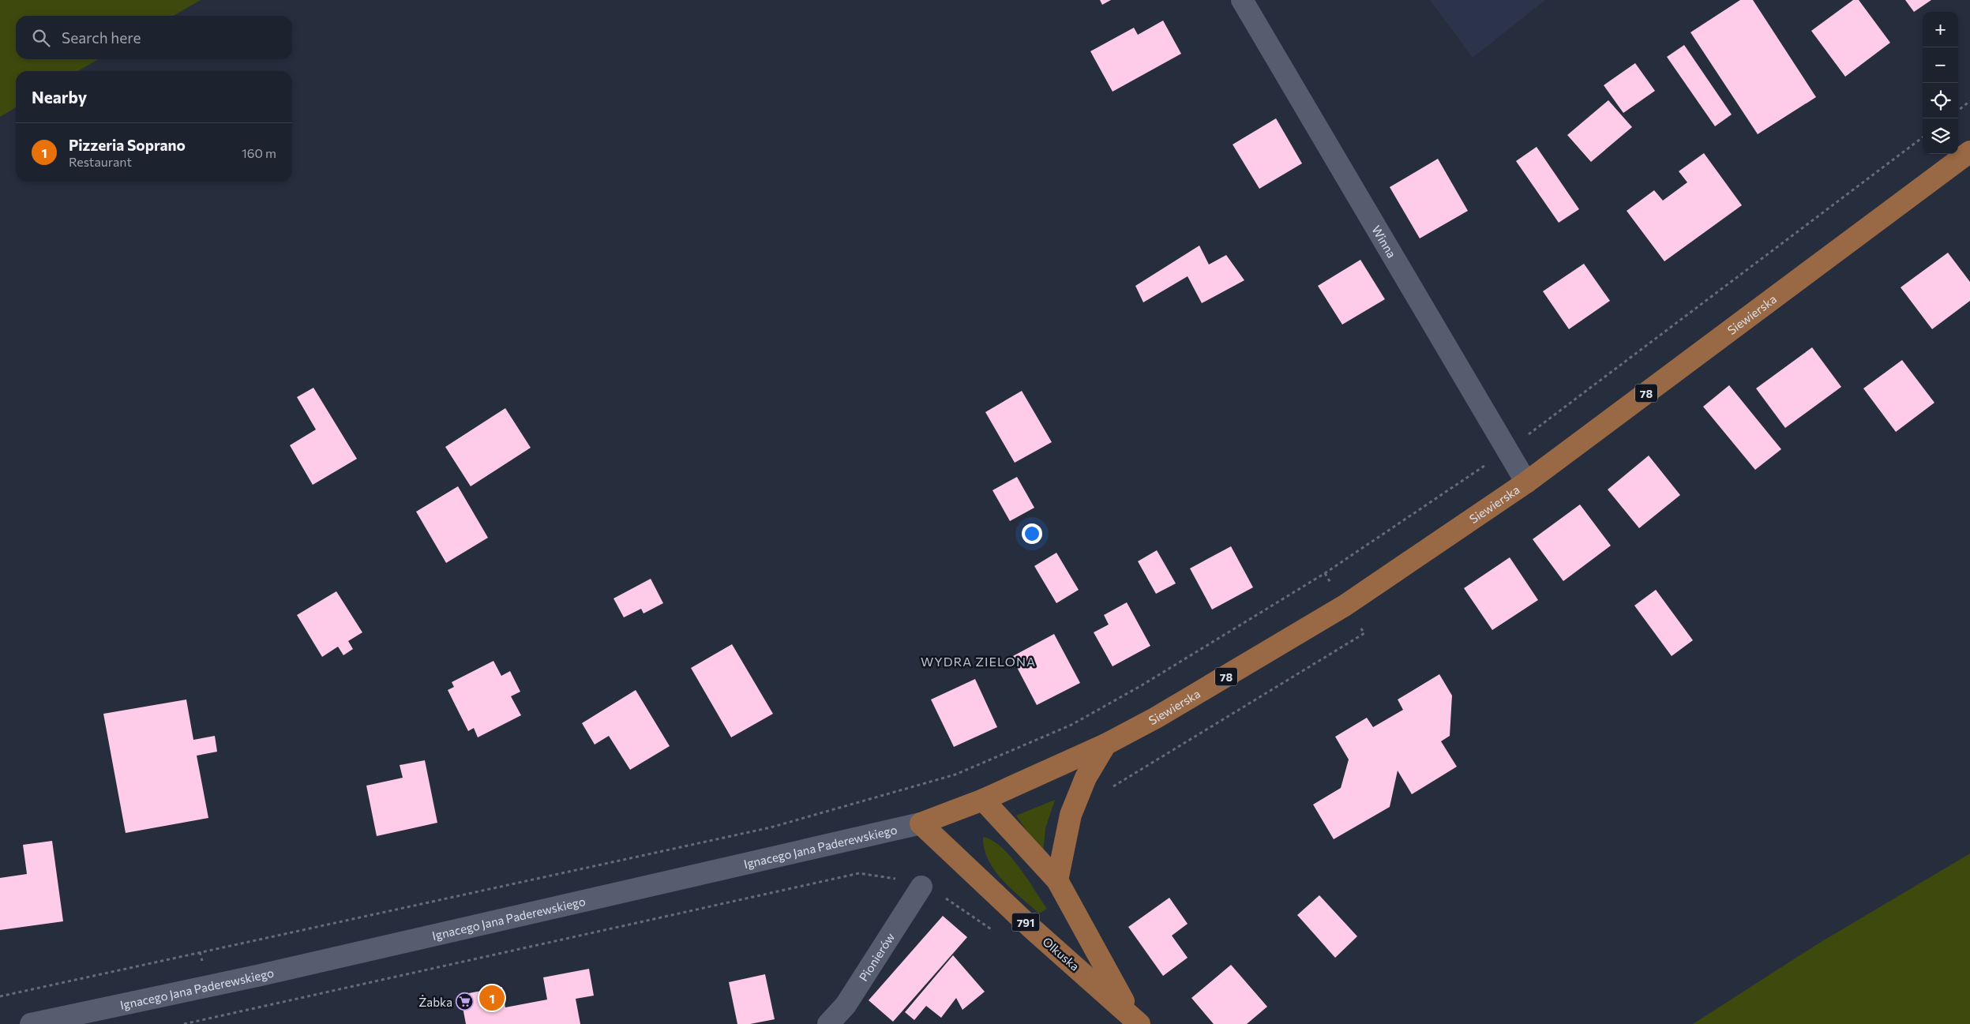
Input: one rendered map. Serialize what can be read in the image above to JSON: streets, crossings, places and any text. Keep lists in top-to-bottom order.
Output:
{
  "streets": {
    "main road": [
      "Winna",
      "Siewierska",
      "78",
      "Ignacego Jana Paderewskiego",
      "791",
      "Olkuska",
      "Pionierów"
    ]
  },
  "crossings": [
    ["Winna", "Siewierska"],
    ["Siewierska", "Ignacego Jana Paderewskiego"],
    ["Siewierska", "Olkuska"],
    ["Ignacego Jana Paderewskiego", "Olkuska"]
  ],
  "districts": ["WYDRA ZIELONA"],
  "places": {
    "supermarket": ["Żabka"]
  },
  "page": {
    "map_buttons": ["+", "−"],
    "search": "Search here",
    "heading": "Nearby",
    "list": [
      {
        "mark": "1",
        "name": "Pizzeria Soprano",
        "note": "Restaurant",
        "value": "160 m"
      }
    ],
    "pins": "1"
  }
}
